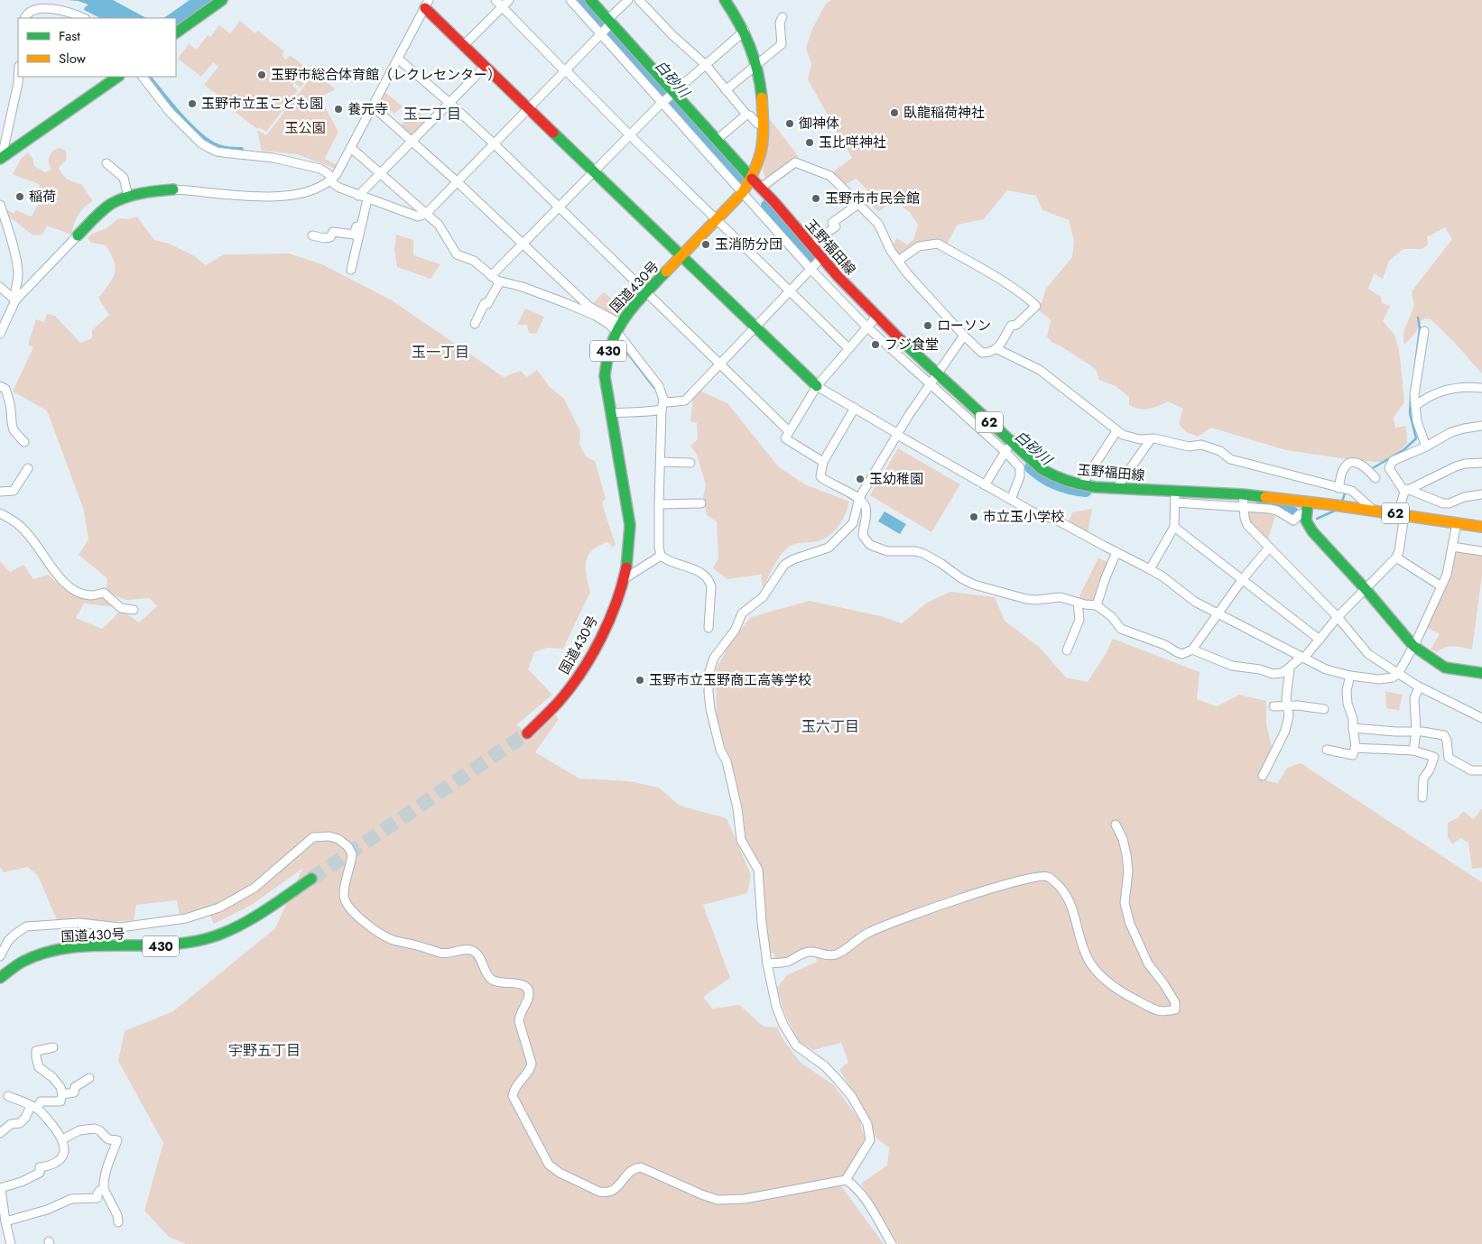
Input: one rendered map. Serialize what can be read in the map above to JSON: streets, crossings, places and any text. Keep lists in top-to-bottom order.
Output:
{
  "streets": {
    "main road": [
      "玉野福田線",
      "国道430号",
      "430",
      "62"
    ]
  },
  "crossings": [
    ["玉野福田線", "国道430号"]
  ],
  "districts": [
    "玉二丁目",
    "玉一丁目",
    "玉六丁目",
    "宇野五丁目"
  ],
  "water": ["白砂川"],
  "parks": ["玉公園"],
  "places": [
    "玉野市総合体育館（レクレセンター）",
    "玉野市立玉こども園",
    "養元寺",
    "臥龍稲荷神社",
    "御神体",
    "玉比咩神社",
    "稲荷",
    "玉野市市民会館",
    "玉消防分団",
    "ローソン",
    "フジ食堂",
    "玉幼稚園",
    "市立玉小学校",
    "玉野市立玉野商工高等学校"
  ],
  "legend": ["Fast", "Slow"]
}
